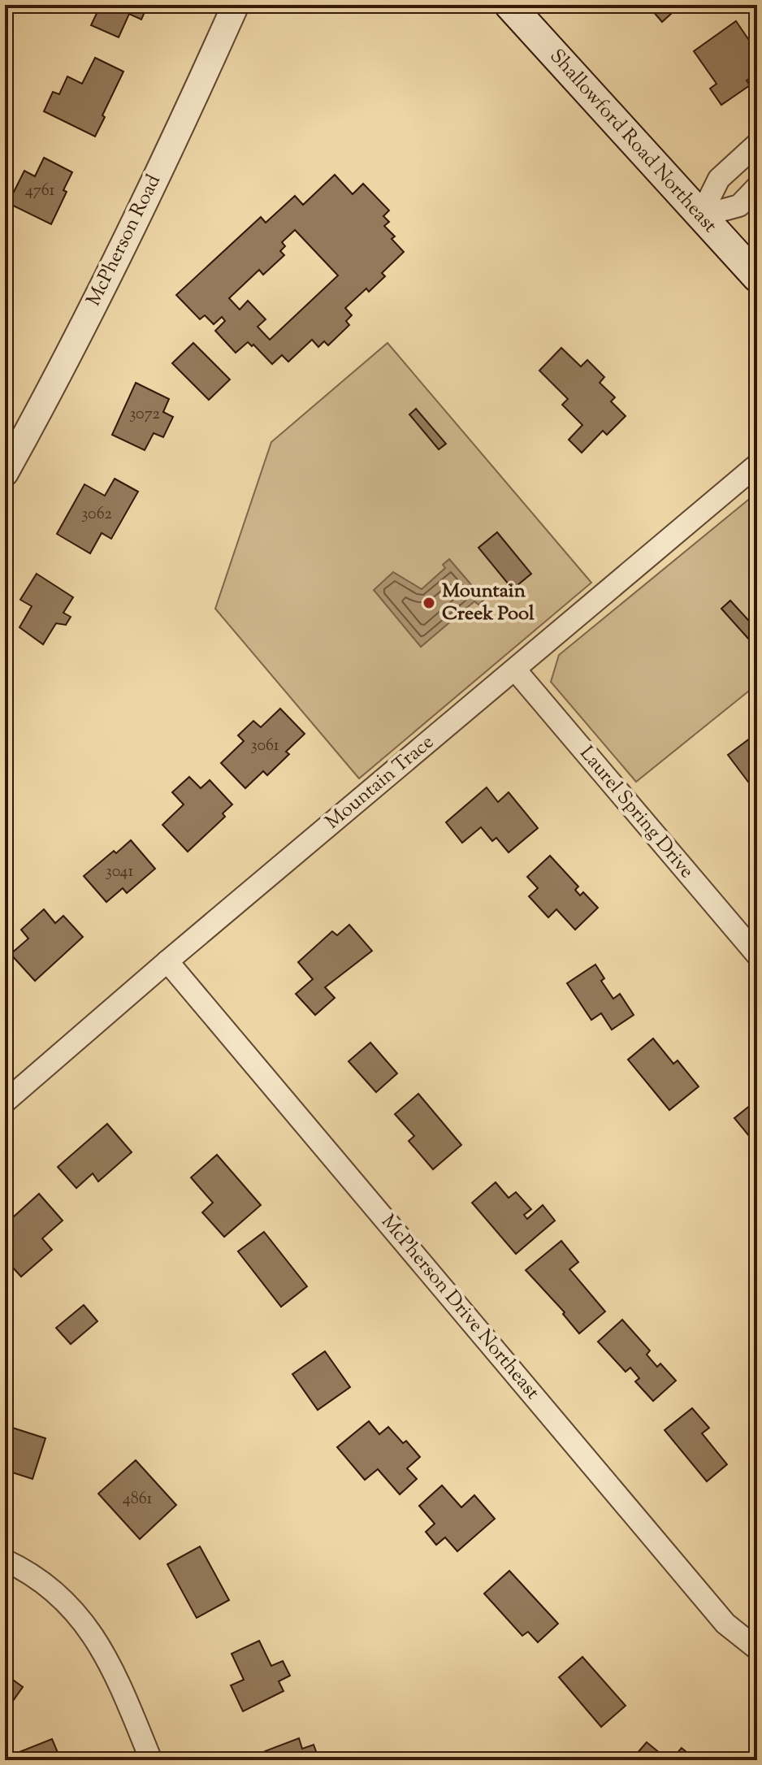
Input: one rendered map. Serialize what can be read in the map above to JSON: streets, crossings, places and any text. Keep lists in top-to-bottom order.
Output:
{
  "streets": {
    "main road": ["Shallowford Road Northeast"],
    "street": [
      "McPherson Road",
      "Mountain Trace",
      "Laurel Spring Drive",
      "McPherson Drive Northeast"
    ]
  },
  "crossings": [
    ["Mountain Trace", "Laurel Spring Drive"],
    ["Mountain Trace", "McPherson Drive Northeast"]
  ],
  "places": ["Mountain Creek Pool"],
  "house_numbers": [
    "4761",
    "3072",
    "3062",
    "3061",
    "3041",
    "4861"
  ]
}
